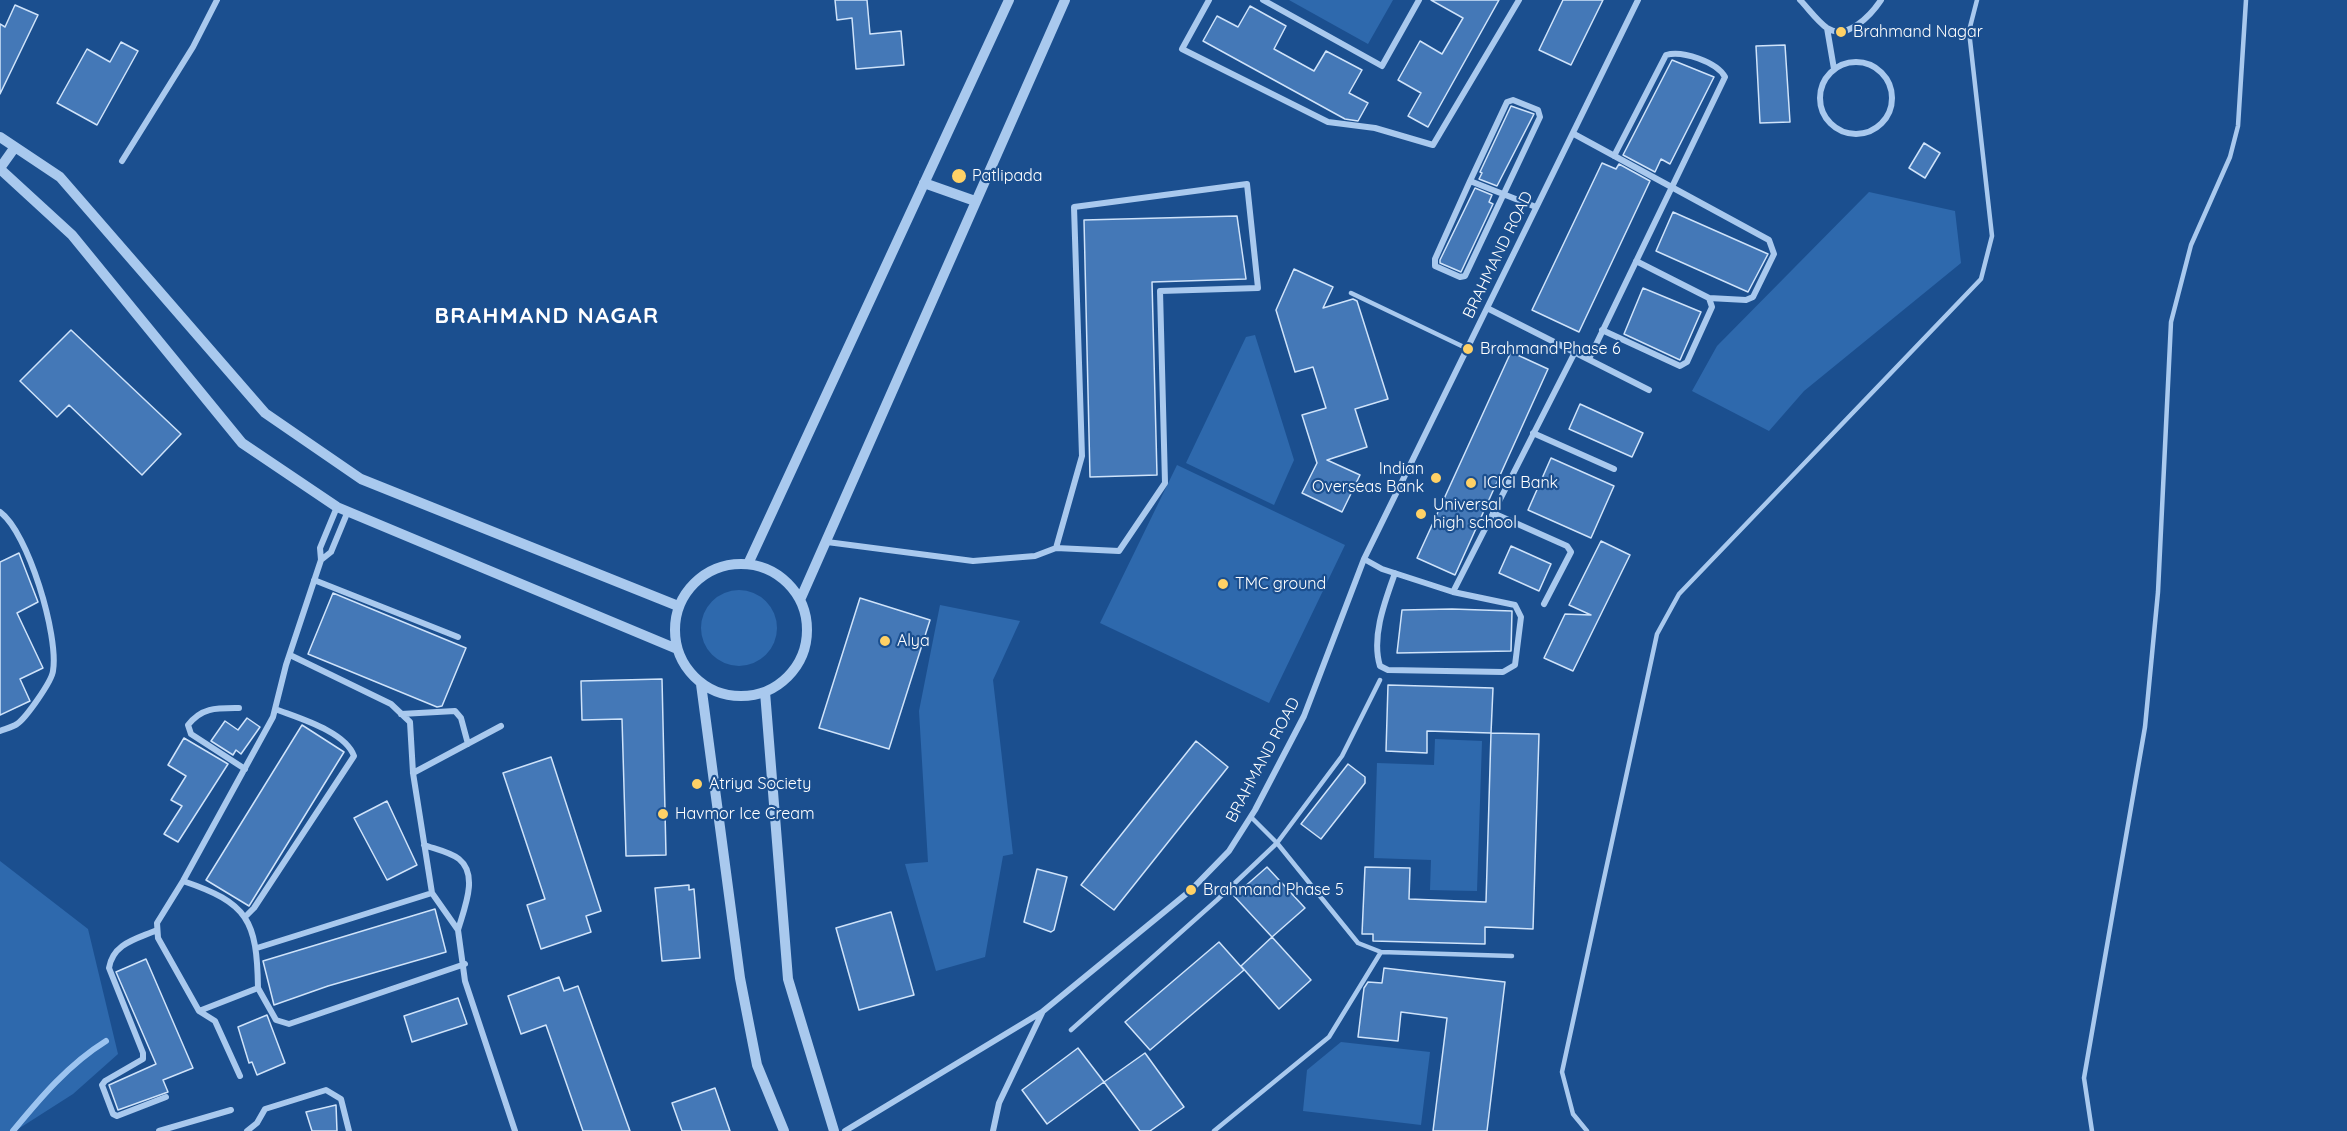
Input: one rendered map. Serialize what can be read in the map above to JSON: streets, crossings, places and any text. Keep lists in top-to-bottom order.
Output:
{
  "streets": {
    "street": ["BRAHMAND ROAD"]
  },
  "districts": ["BRAHMAND NAGAR"],
  "places": [
    "Brahmand Nagar",
    "Patlipada",
    "Brahmand Phase 6",
    "Indian Overseas Bank",
    "ICICI Bank",
    "Universal high school",
    "TMC ground",
    "Alya",
    "Atriya Society",
    "Havmor Ice Cream",
    "Brahmand Phase 5"
  ]
}
